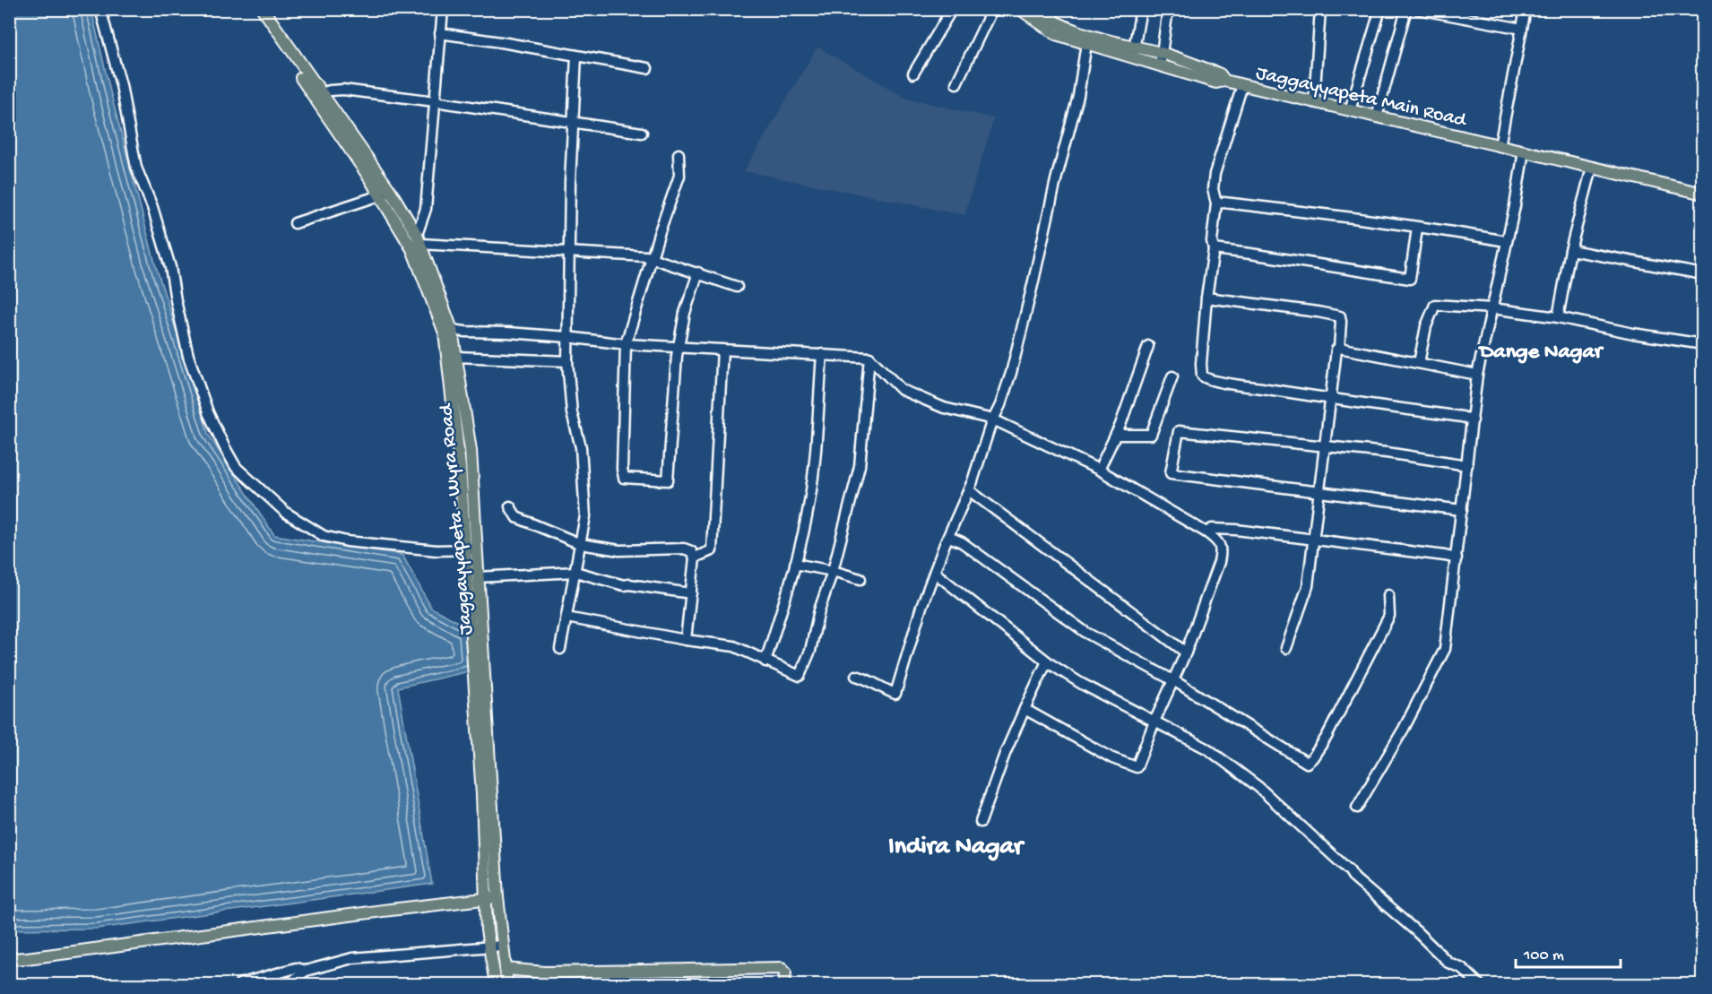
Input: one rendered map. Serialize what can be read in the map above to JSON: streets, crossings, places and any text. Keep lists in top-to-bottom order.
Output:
{
  "streets": {
    "main road": ["Jaggayyapeta Main Road", "Jaggayyapeta - Wyra Road"]
  },
  "districts": ["Dange Nagar", "Indira Nagar"],
  "scale_bar": "100 m"
}
